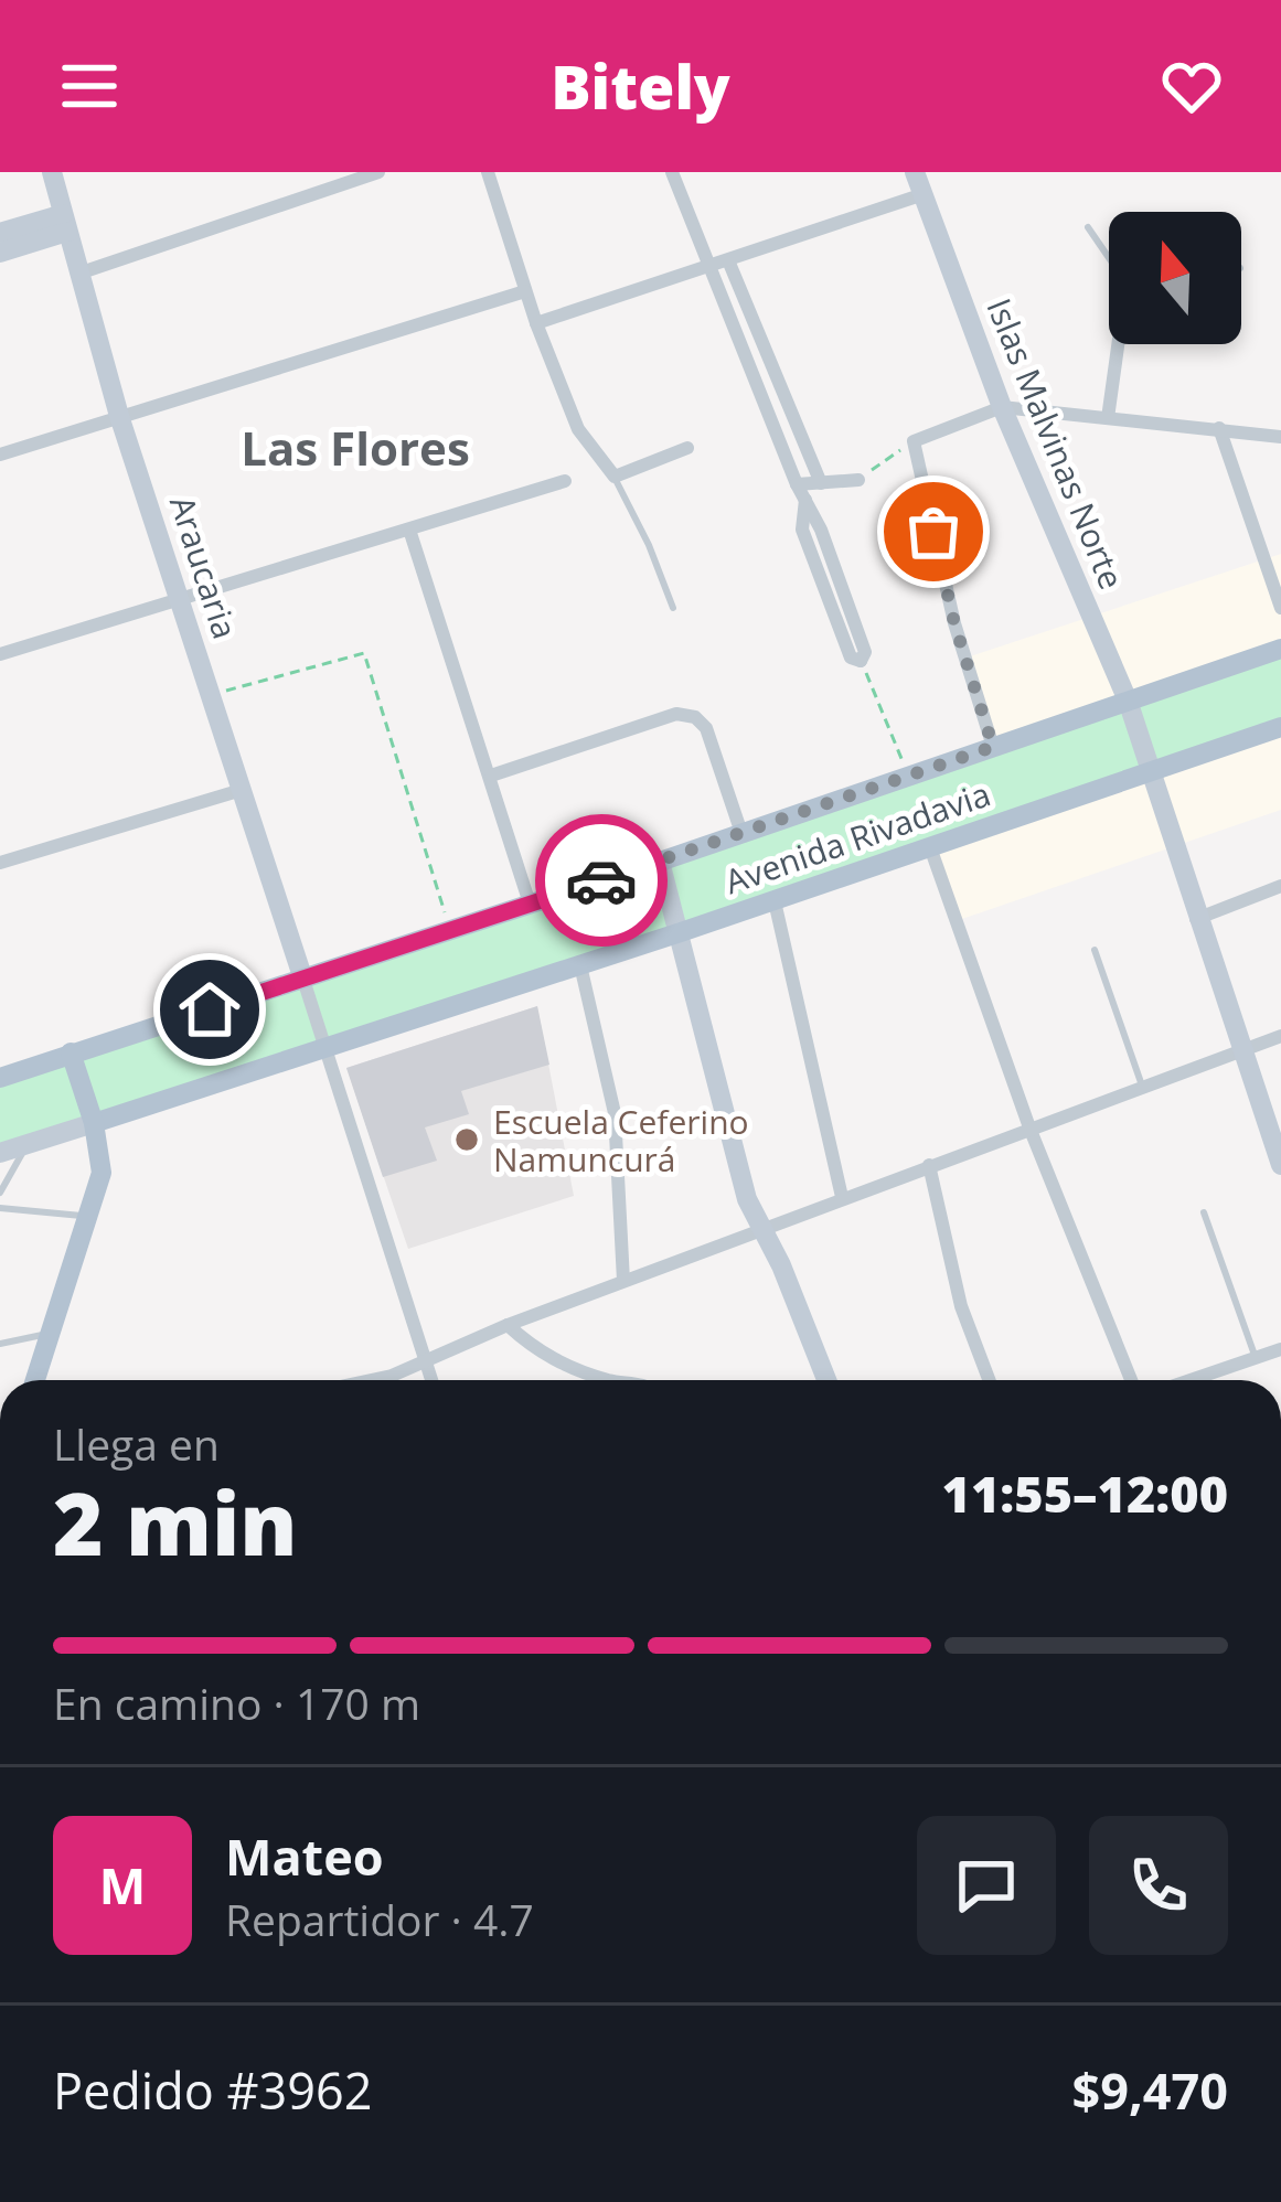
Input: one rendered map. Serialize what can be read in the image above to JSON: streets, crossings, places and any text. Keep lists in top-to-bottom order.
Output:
{
  "streets": {
    "main road": ["Avenida Rivadavia"],
    "street": ["Islas Malvinas Norte", "Araucaria"]
  },
  "crossings": [
    ["Islas Malvinas Norte", "Avenida Rivadavia"],
    ["Araucaria", "Avenida Rivadavia"]
  ],
  "districts": ["Las Flores"],
  "places": ["Escuela Ceferino Namuncurá"],
  "north": "top",
  "page": {
    "header": "Bitely",
    "heading": ["2 min", "Llega en", "11:55–12:00"],
    "panel": [
      "Mateo",
      "Repartidor · 4.7",
      "Pedido #3962",
      "$9,470"
    ],
    "bar": "En camino · 170 m",
    "round": "M"
  }
}
